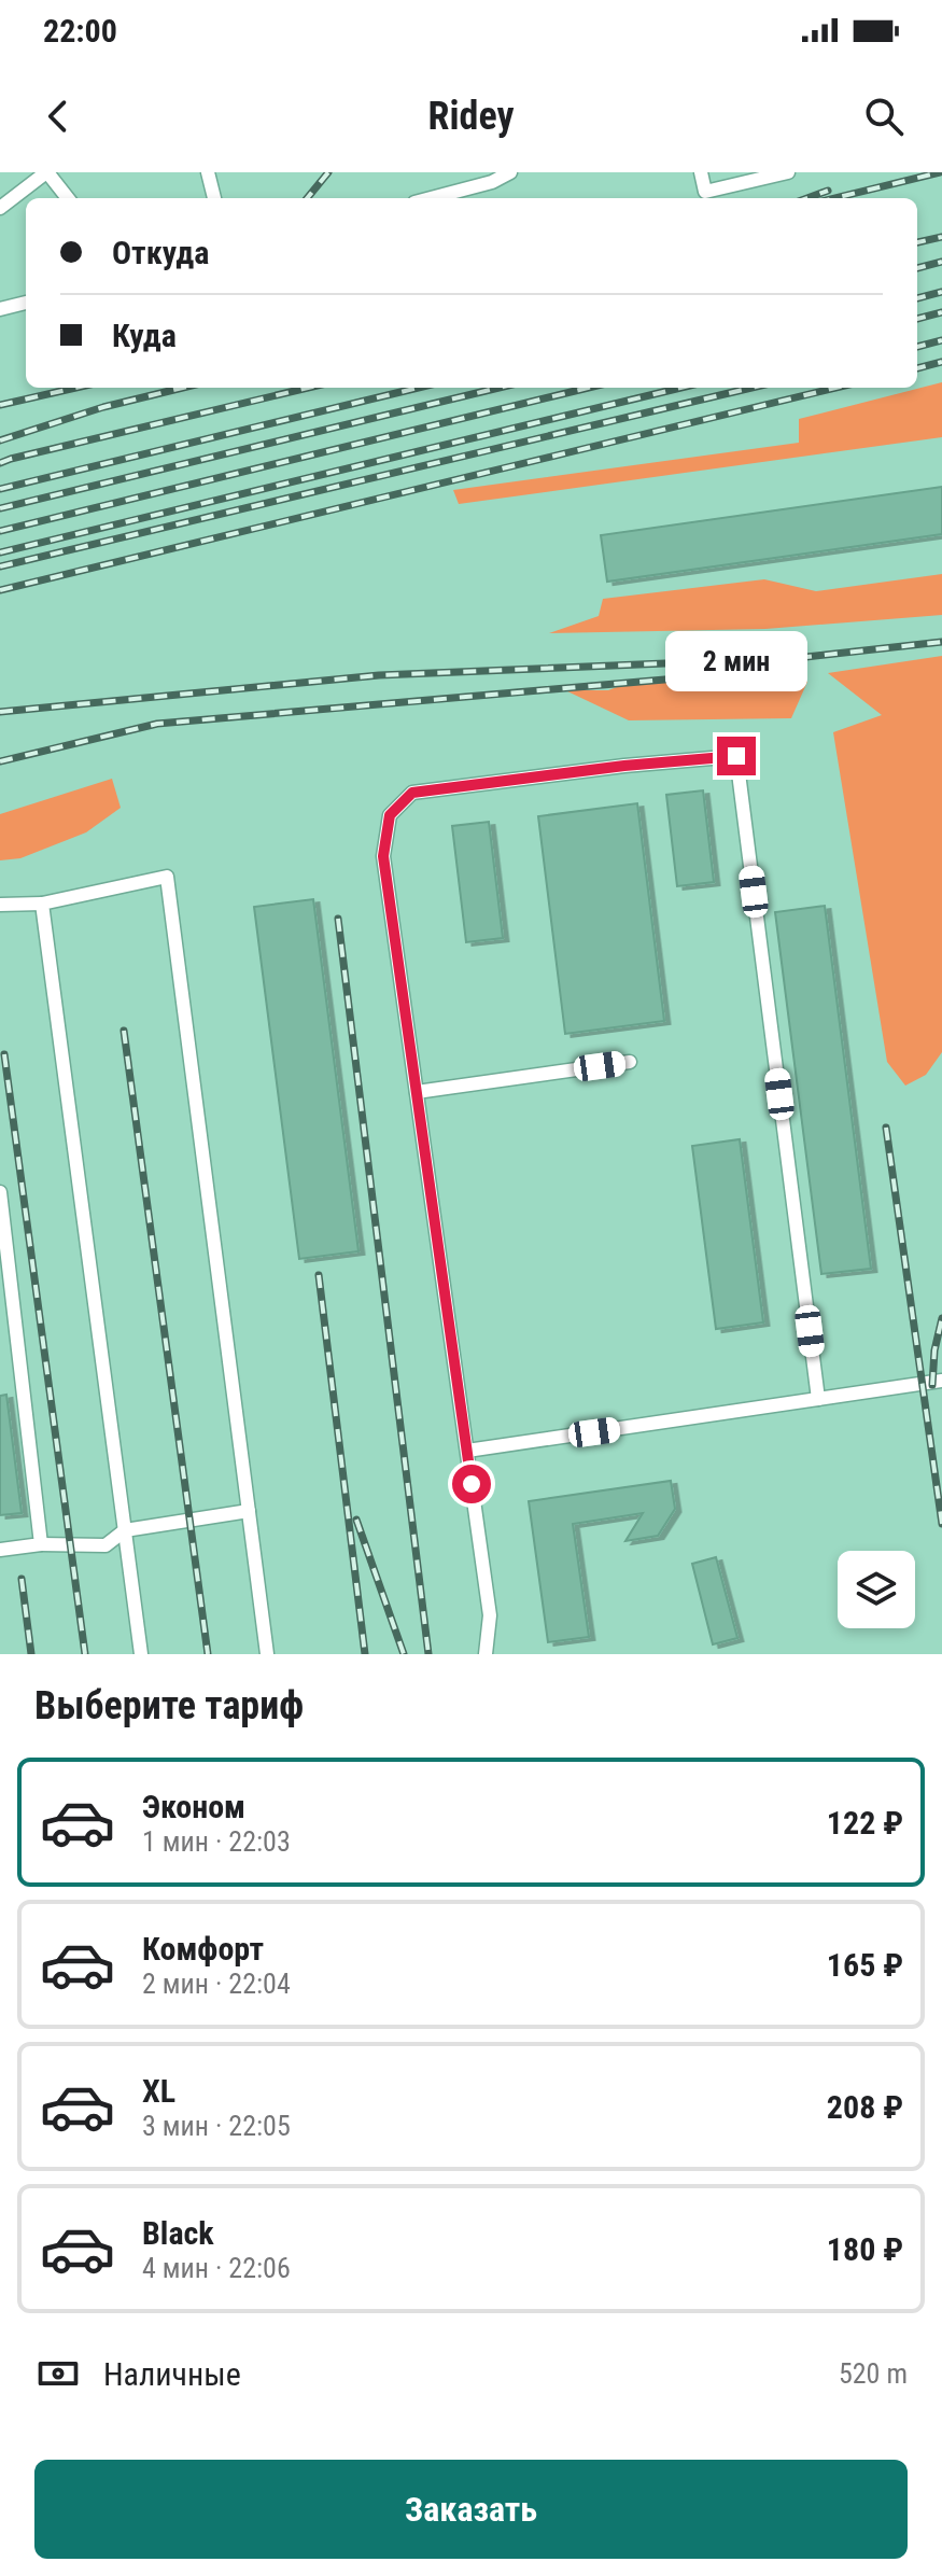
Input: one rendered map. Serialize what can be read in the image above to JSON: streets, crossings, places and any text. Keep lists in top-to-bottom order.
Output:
{
  "page": {
    "status": "22:00",
    "header": "Ridey",
    "banner": ["Откуда", "Куда"],
    "bubble": "2 мин",
    "heading": "Выберите тариф",
    "list": [
      {
        "name": "Эконом",
        "note": "1 мин · 22:03",
        "value": "122 ₽"
      },
      {
        "name": "Комфорт",
        "note": "2 мин · 22:04",
        "value": "165 ₽"
      },
      {
        "name": "XL",
        "note": "3 мин · 22:05",
        "value": "208 ₽"
      },
      {
        "name": "Black",
        "note": "4 мин · 22:06",
        "value": "180 ₽"
      }
    ],
    "pay": ["Наличные", "520 m"],
    "buttons": "Заказать"
  }
}
